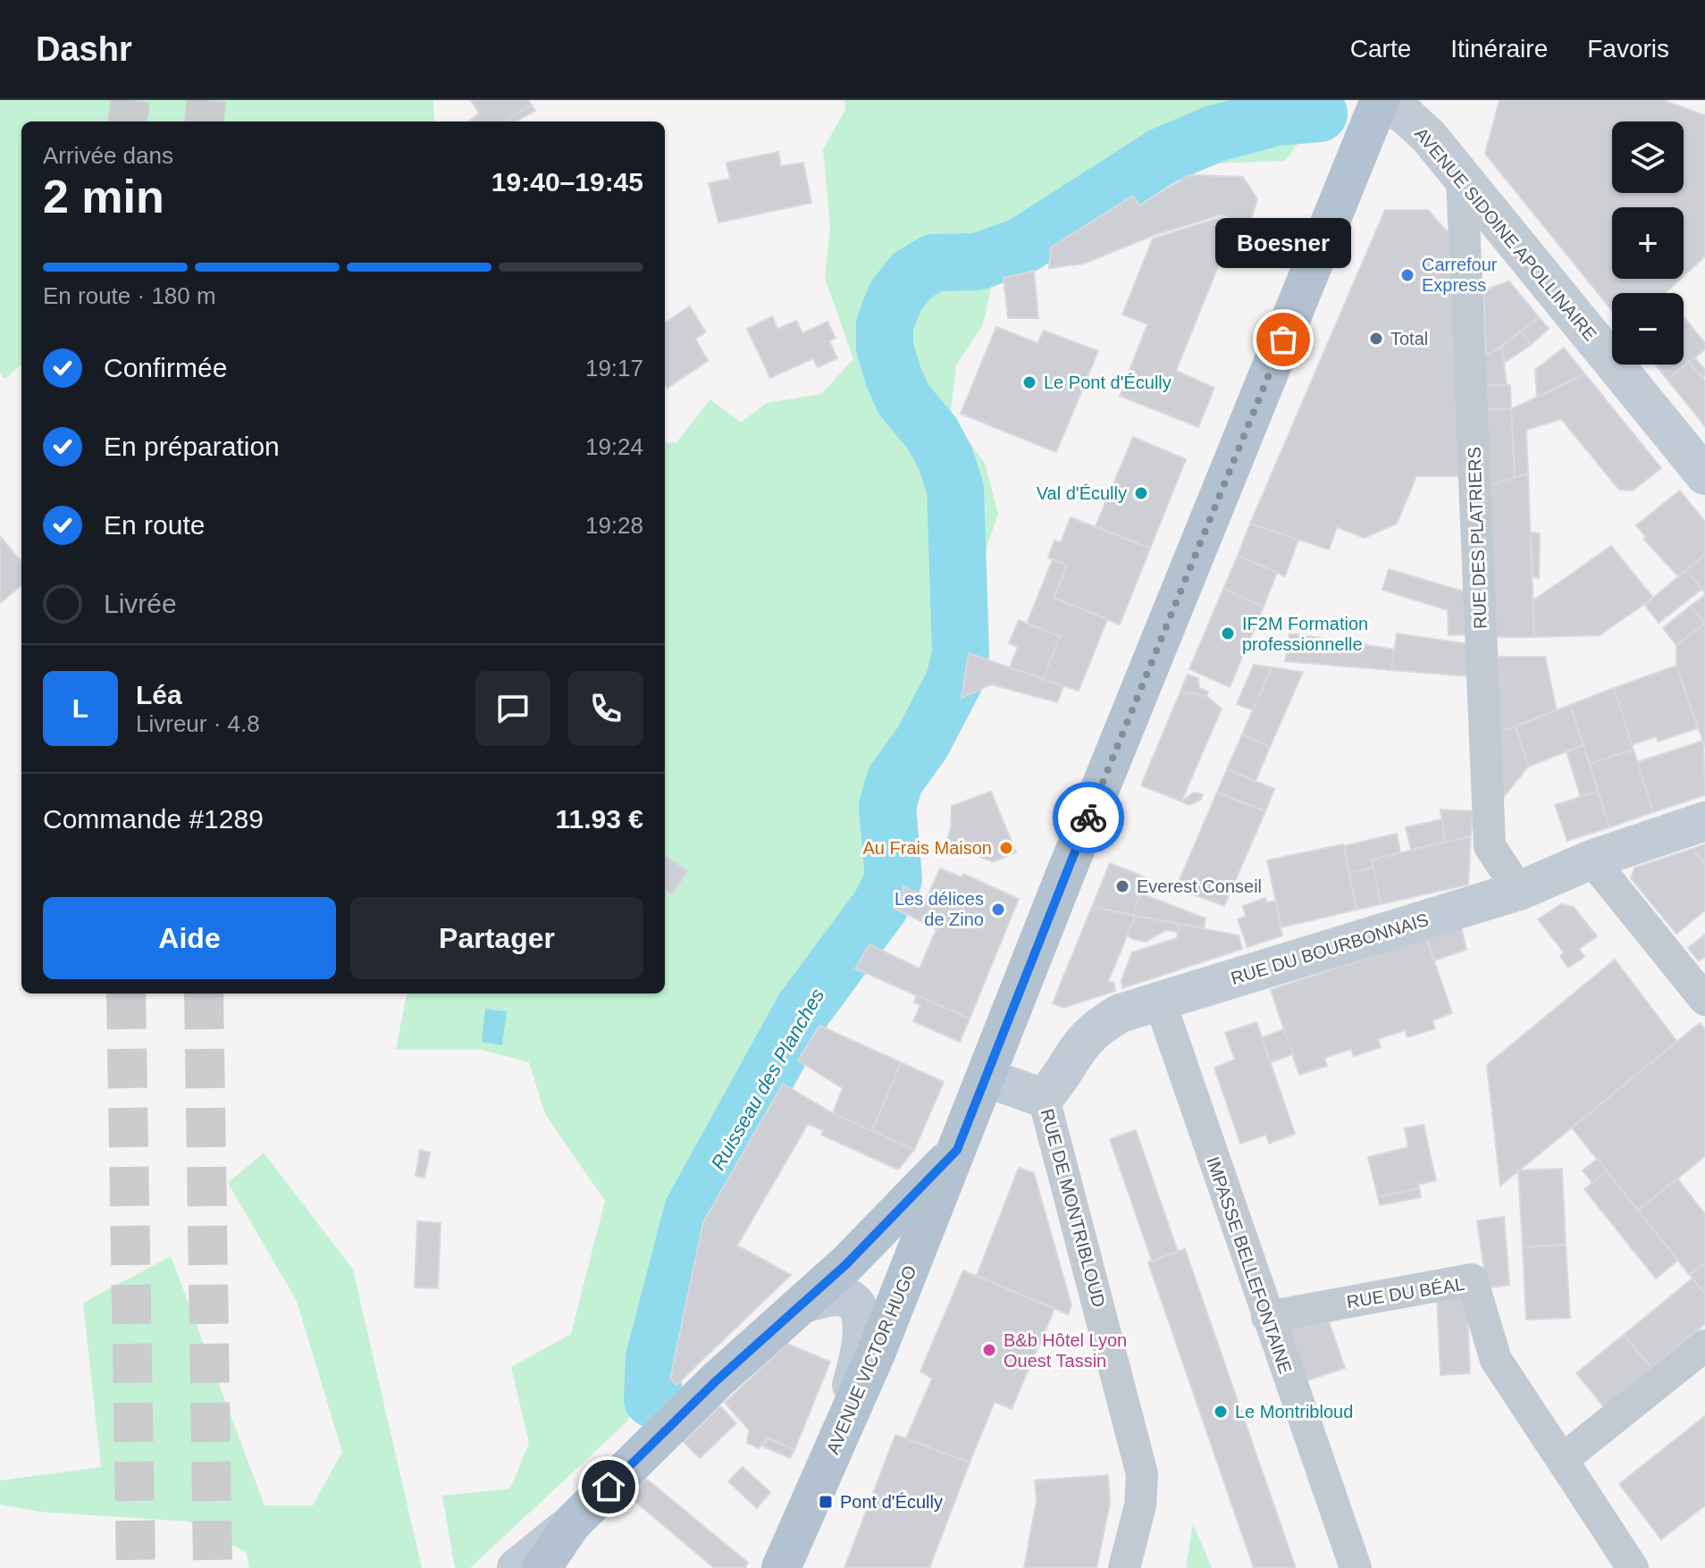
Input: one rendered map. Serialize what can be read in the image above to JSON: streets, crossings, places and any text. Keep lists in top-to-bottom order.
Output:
{
  "streets": {
    "main road": ["AVENUE SIDOINE APOLLINAIRE", "RUE DU BOURBONNAIS", "AVENUE VICTOR HUGO"],
    "street": [
      "RUE DES PLATRIERS",
      "RUE DE MONTRIBLOUD",
      "IMPASSE BELLEFONTAINE",
      "RUE DU BÉAL"
    ]
  },
  "crossings": [
    ["AVENUE SIDOINE APOLLINAIRE", "RUE DES PLATRIERS"],
    ["AVENUE SIDOINE APOLLINAIRE", "AVENUE VICTOR HUGO"],
    ["RUE DES PLATRIERS", "RUE DU BOURBONNAIS"],
    ["RUE DU BOURBONNAIS", "RUE DE MONTRIBLOUD"],
    ["RUE DU BOURBONNAIS", "IMPASSE BELLEFONTAINE"],
    ["IMPASSE BELLEFONTAINE", "RUE DU BÉAL"]
  ],
  "water": ["Ruisseau des Planches"],
  "places": {
    "other": [
      "Carrefour Express",
      "Total",
      "Boesner",
      "Le Pont d'Écully",
      "Val d'Écully",
      "IF2M Formation professionnelle",
      "Au Frais Maison",
      "Everest Conseil",
      "Les délices de Zino",
      "B&b Hôtel Lyon Ouest Tassin",
      "Le Montribloud"
    ],
    "transit": ["Pont d'Écully"]
  },
  "page": {
    "header": "Dashr",
    "nav": ["Carte", "Itinéraire", "Favoris"],
    "map_buttons": ["+", "−"],
    "heading": ["2 min", "Arrivée dans", "19:40–19:45"],
    "panel": [
      "Léa",
      "Livreur · 4.8",
      "Commande #1289",
      "11.93 €"
    ],
    "bubble": "Boesner",
    "bar": "En route · 180 m",
    "list": [
      ["Confirmée", "19:17"],
      ["En préparation", "19:24"],
      ["En route", "19:28"],
      "Livrée"
    ],
    "round": "L",
    "buttons": ["Aide", "Partager"]
  }
}
